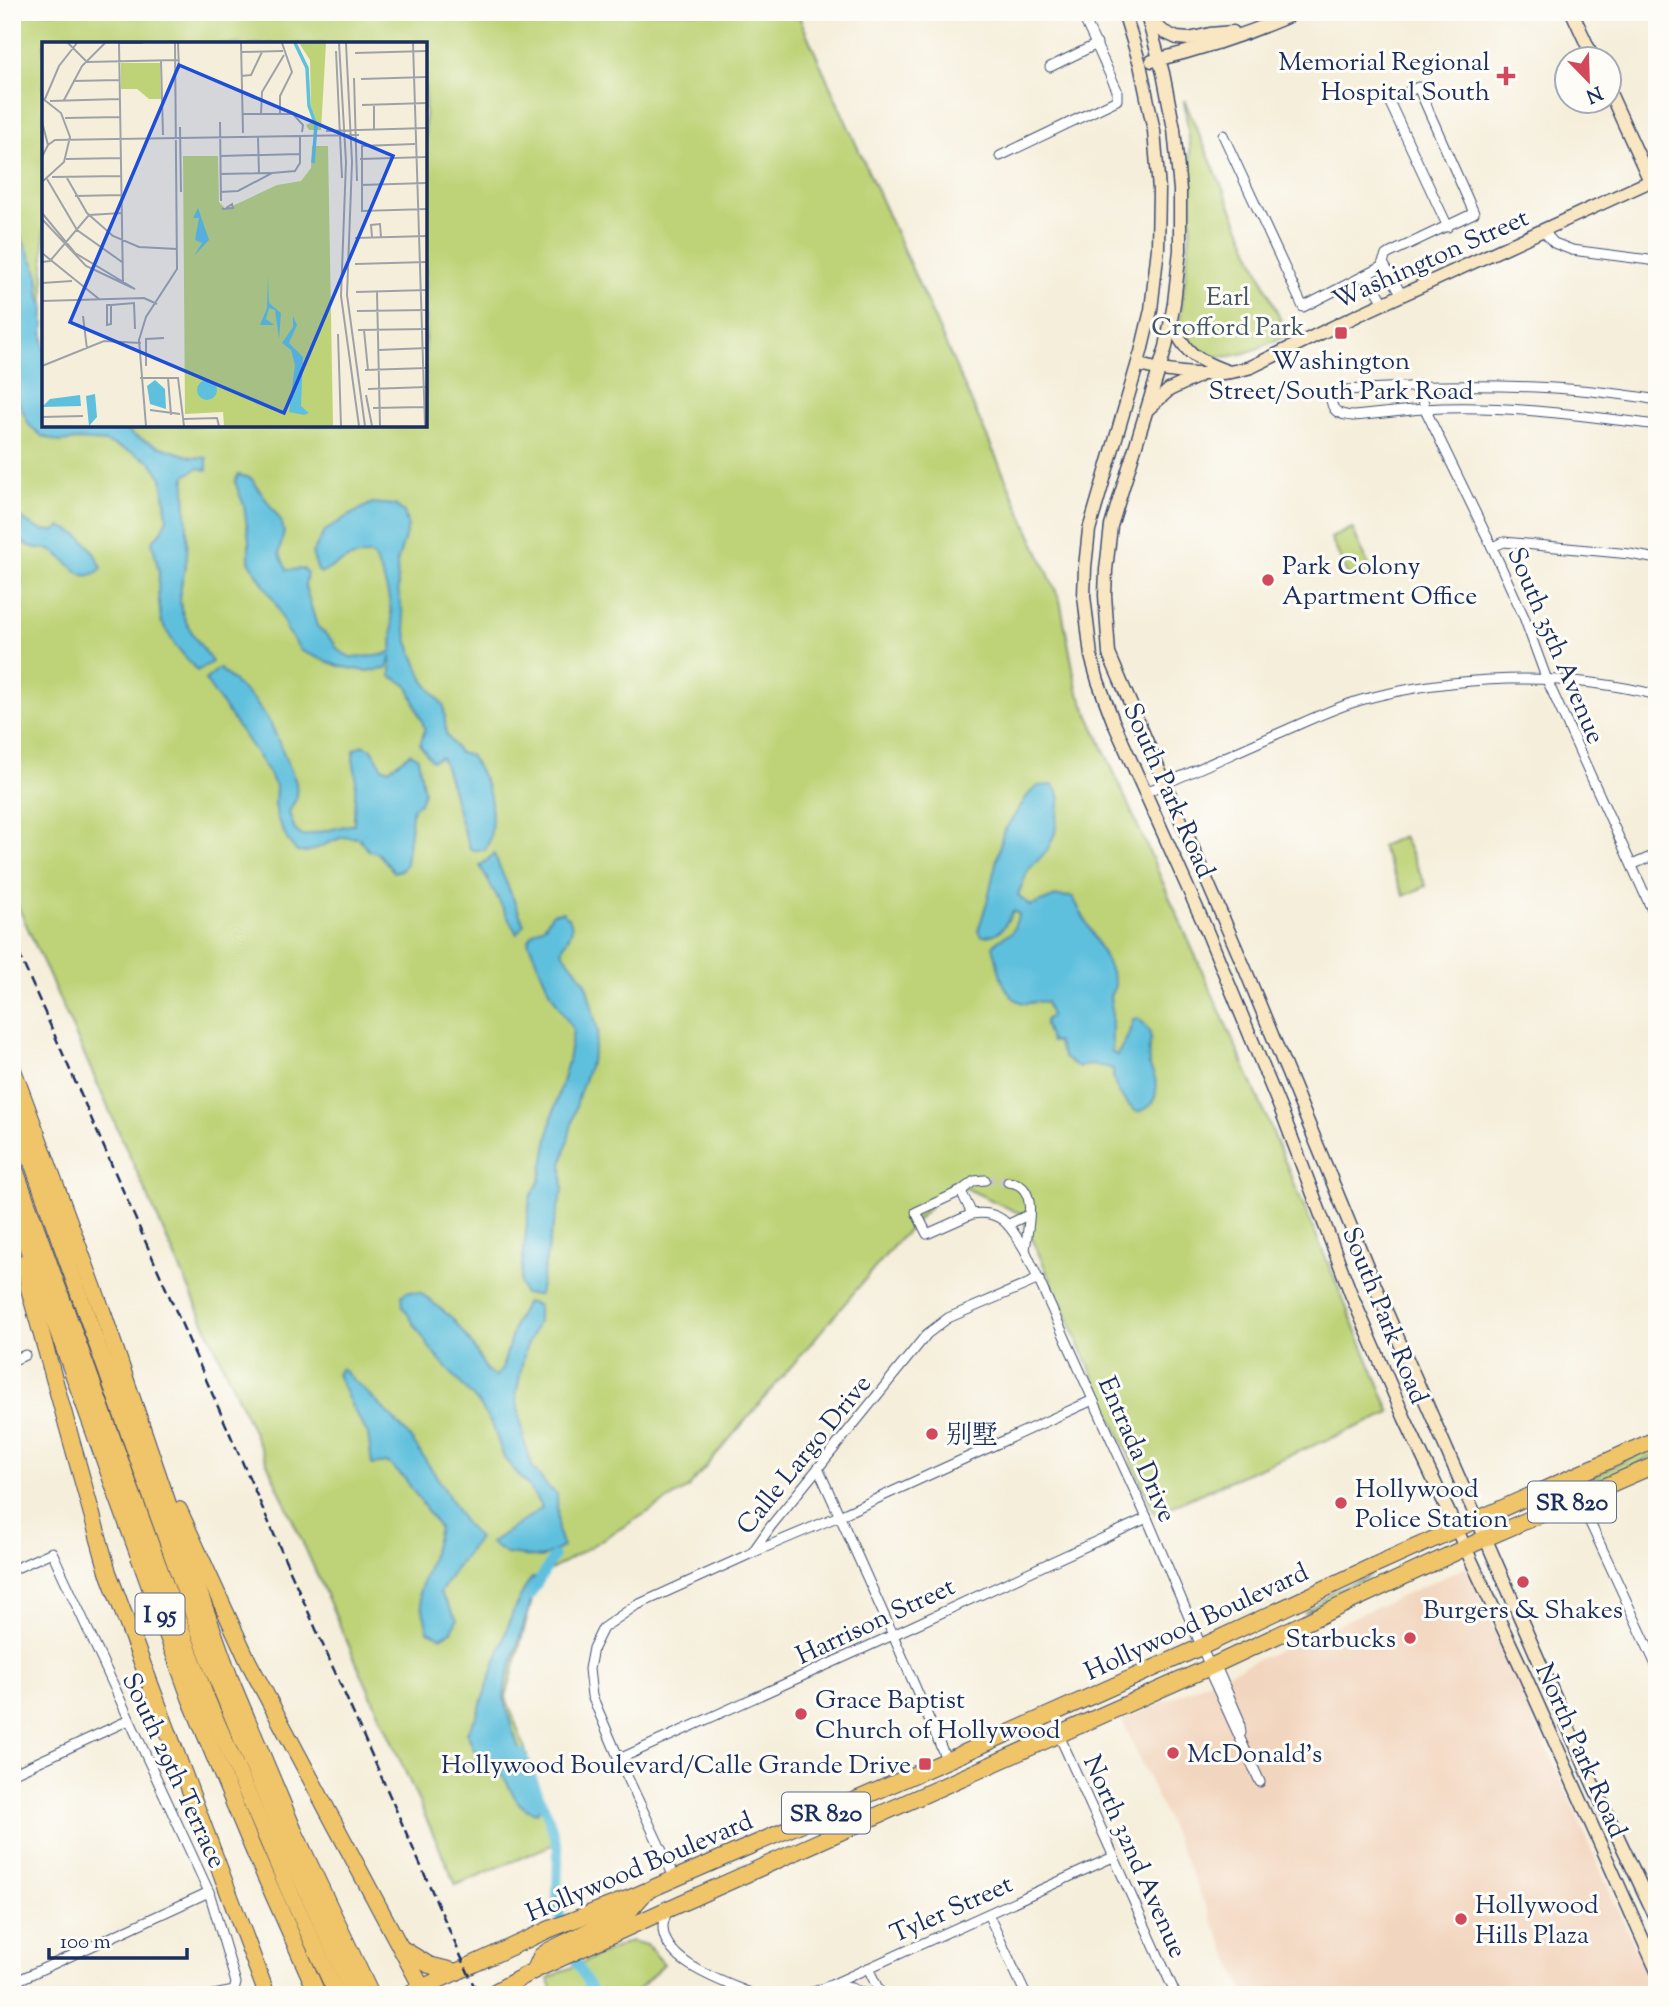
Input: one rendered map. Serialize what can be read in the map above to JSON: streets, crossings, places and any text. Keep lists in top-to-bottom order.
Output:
{
  "streets": {
    "highway": ["SR 820", "I 95", "Hollywood Boulevard"],
    "street": [
      "Washington Street",
      "South 35th Avenue",
      "South Park Road",
      "Entrada Drive",
      "Calle Largo Drive",
      "Harrison Street",
      "North Park Road",
      "South 29th Terrace",
      "North 32nd Avenue",
      "Tyler Street"
    ]
  },
  "crossings": [
    ["Washington Street", "South Park Road"],
    ["South Park Road", "Hollywood Boulevard"],
    ["South Park Road", "North Park Road"],
    ["Entrada Drive", "Calle Largo Drive"],
    ["Entrada Drive", "Harrison Street"],
    ["Entrada Drive", "Hollywood Boulevard"],
    ["Calle Largo Drive", "Harrison Street"],
    ["Calle Largo Drive", "Hollywood Boulevard"],
    ["Hollywood Boulevard", "North Park Road"],
    ["Hollywood Boulevard", "North 32nd Avenue"],
    ["North 32nd Avenue", "Tyler Street"]
  ],
  "parks": ["Earl Crofford Park"],
  "places": {
    "health": ["Memorial Regional Hospital South"],
    "transit": ["Washington Street/South Park Road", "Hollywood Boulevard/Calle Grande Drive"],
    "other": [
      "Park Colony Apartment Office",
      "别墅",
      "Hollywood Police Station",
      "Burgers & Shakes",
      "Starbucks",
      "Grace Baptist Church of Hollywood",
      "McDonald's",
      "Hollywood Hills Plaza"
    ]
  },
  "scale_bar": "100 m",
  "north": "bottom right"
}
